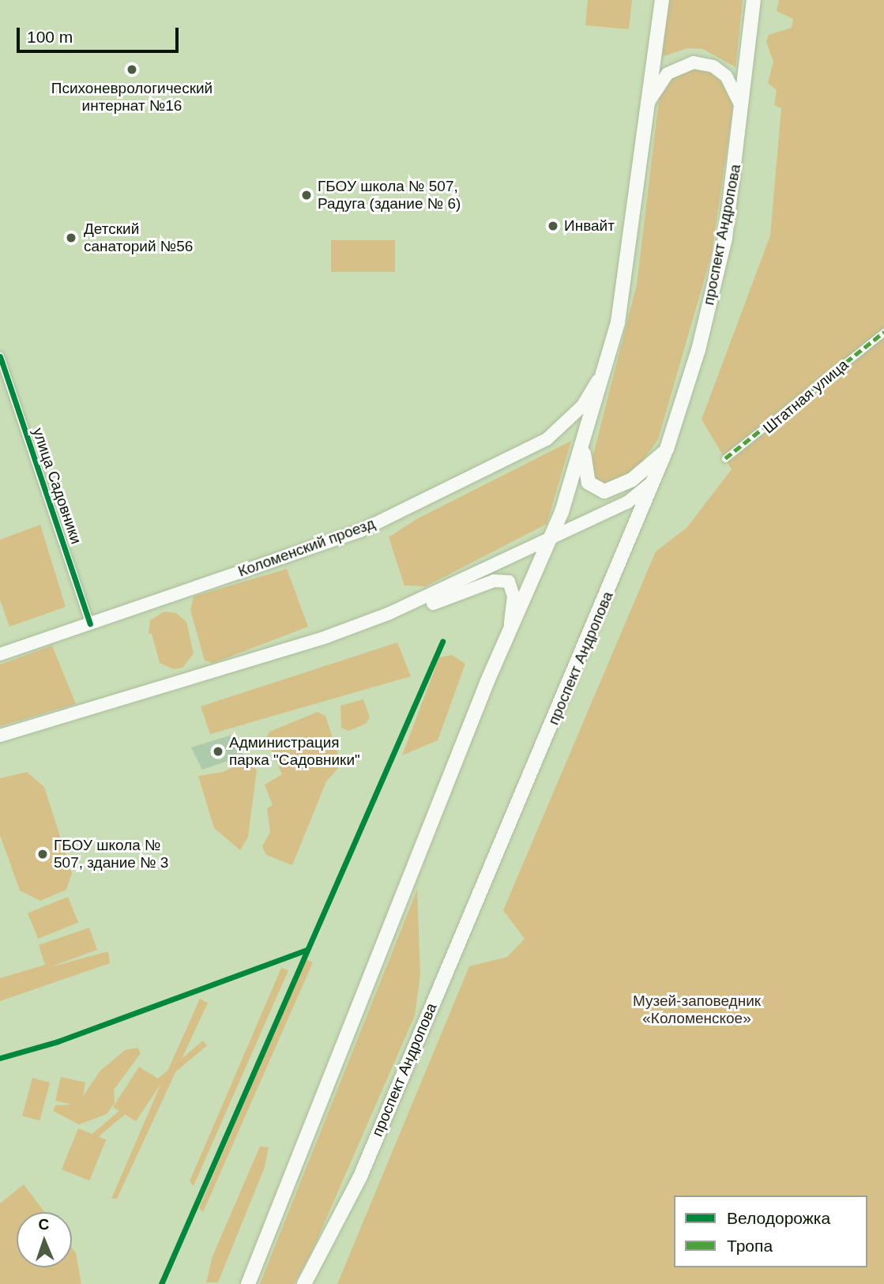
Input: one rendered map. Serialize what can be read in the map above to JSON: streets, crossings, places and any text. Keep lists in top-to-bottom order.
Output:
{
  "streets": {
    "main road": ["проспект Андропова", "Коломенский проезд"],
    "street": ["Штатная улица", "улица Садовники"]
  },
  "crossings": [
    ["улица Садовники", "Коломенский проезд"]
  ],
  "parks": ["Музей-заповедник «Коломенское»"],
  "places": [
    "Психоневрологический интернат №16",
    "ГБОУ школа № 507, Радуга (здание № 6)",
    "Инвайт",
    "Детский санаторий №56",
    "Администрация парка \"Садовники\"",
    "ГБОУ школа № 507, здание № 3"
  ],
  "legend": ["Велодорожка", "Тропа"],
  "scale_bar": "100 m",
  "north": "top"
}
